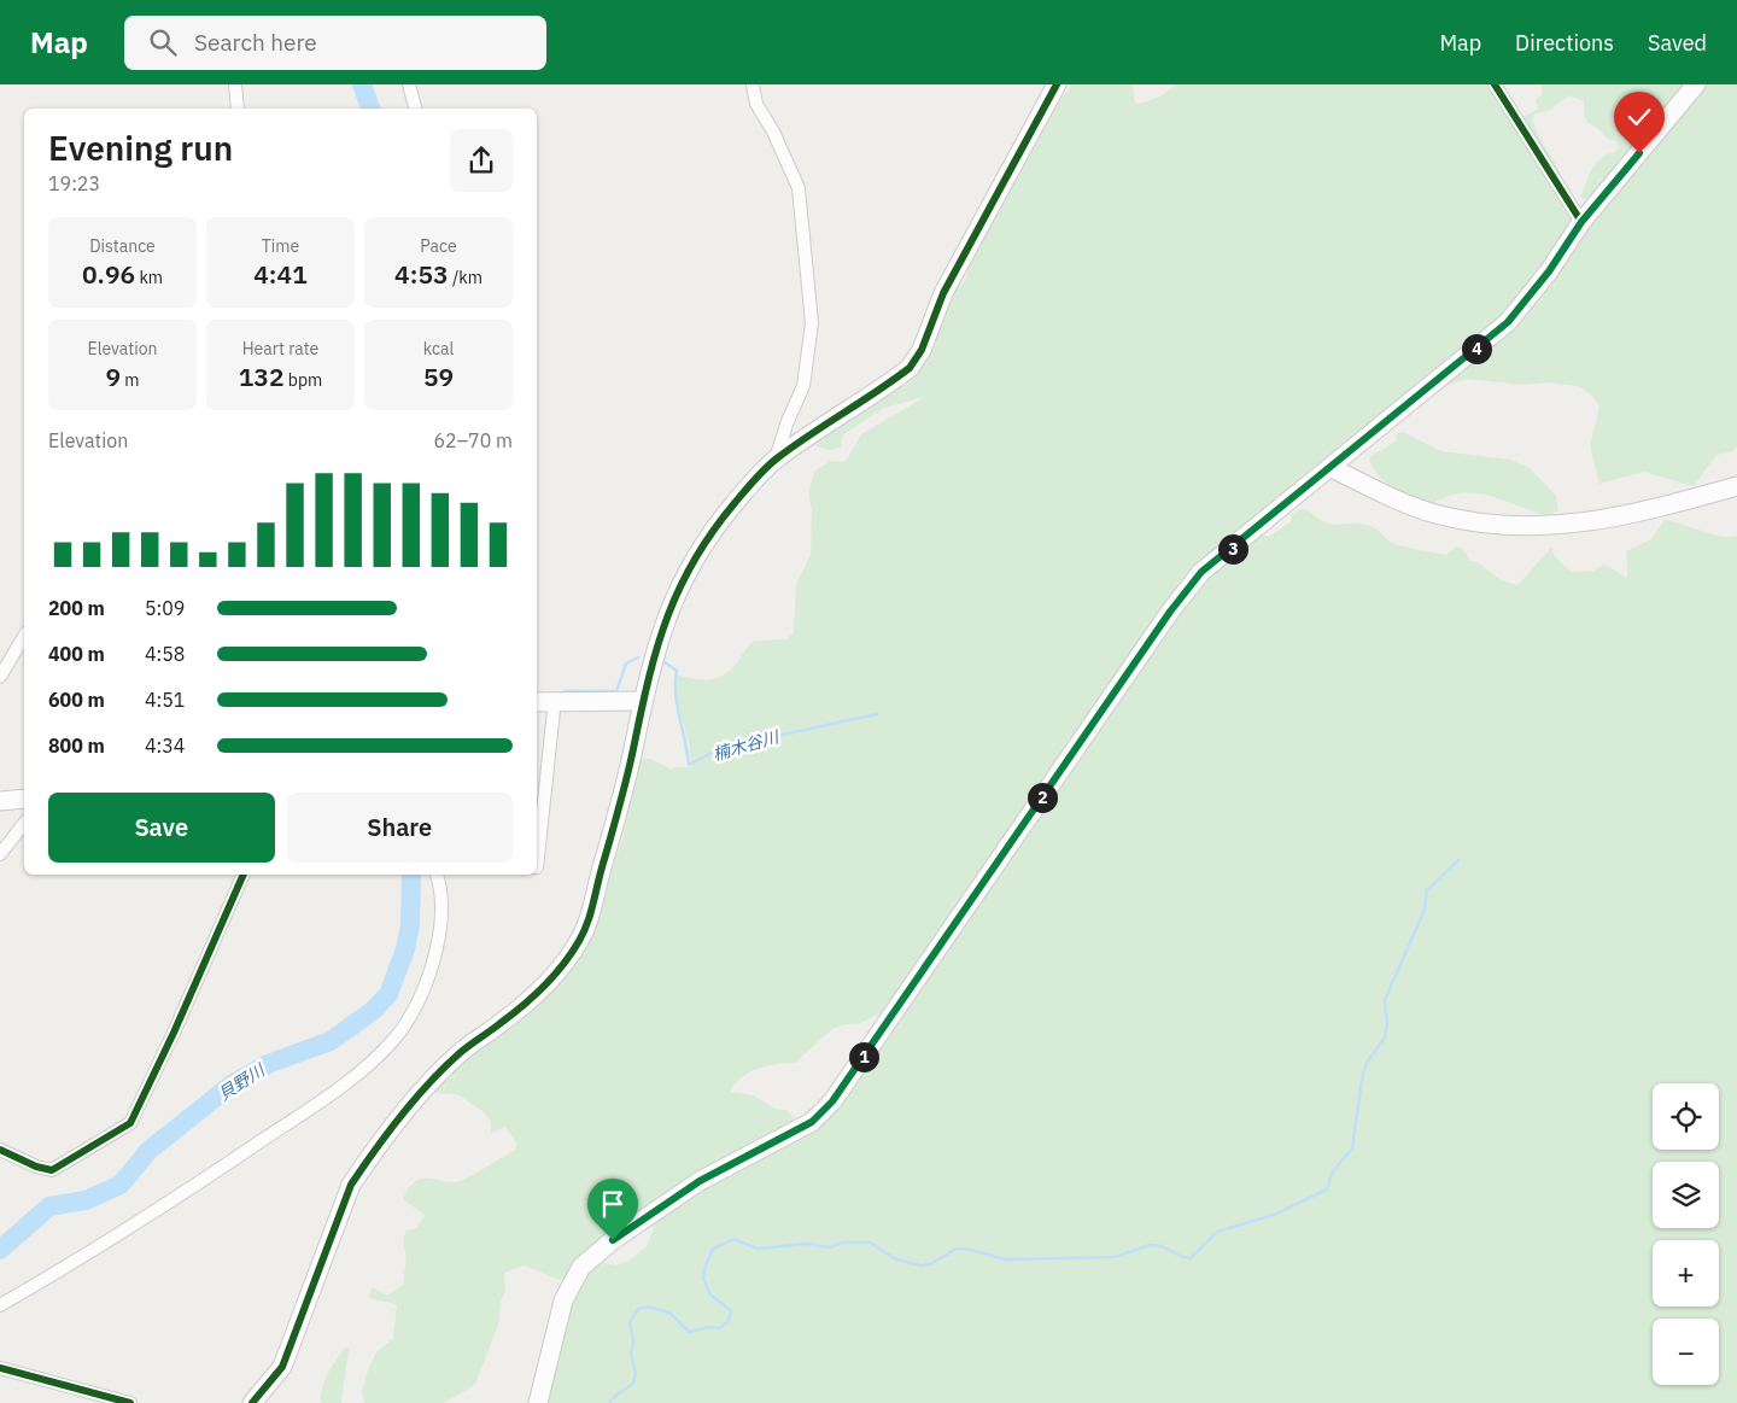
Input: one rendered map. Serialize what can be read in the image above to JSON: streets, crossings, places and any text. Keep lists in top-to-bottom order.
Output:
{
  "water": ["楠木谷川", "貝野川"],
  "page": {
    "header": "Map",
    "search": "Search here",
    "nav": ["Map", "Directions", "Saved"],
    "heading": ["Evening run", "19:23"],
    "stats": [
      ["Distance", "0.96 km"],
      ["Time", "4:41"],
      ["Pace", "4:53 /km"],
      ["Elevation", "9 m"],
      ["Heart rate", "132 bpm"],
      ["kcal", "59"]
    ],
    "pins": [
      "4",
      "3",
      "2",
      "1"
    ],
    "chart": ["Elevation", "62–70 m"],
    "list": [
      {
        "name": "200 m",
        "note": "5:09"
      },
      {
        "name": "400 m",
        "note": "4:58"
      },
      {
        "name": "600 m",
        "note": "4:51"
      },
      {
        "name": "800 m",
        "note": "4:34"
      }
    ],
    "buttons": ["Save", "Share"],
    "map_buttons": ["+", "−"]
  }
}
